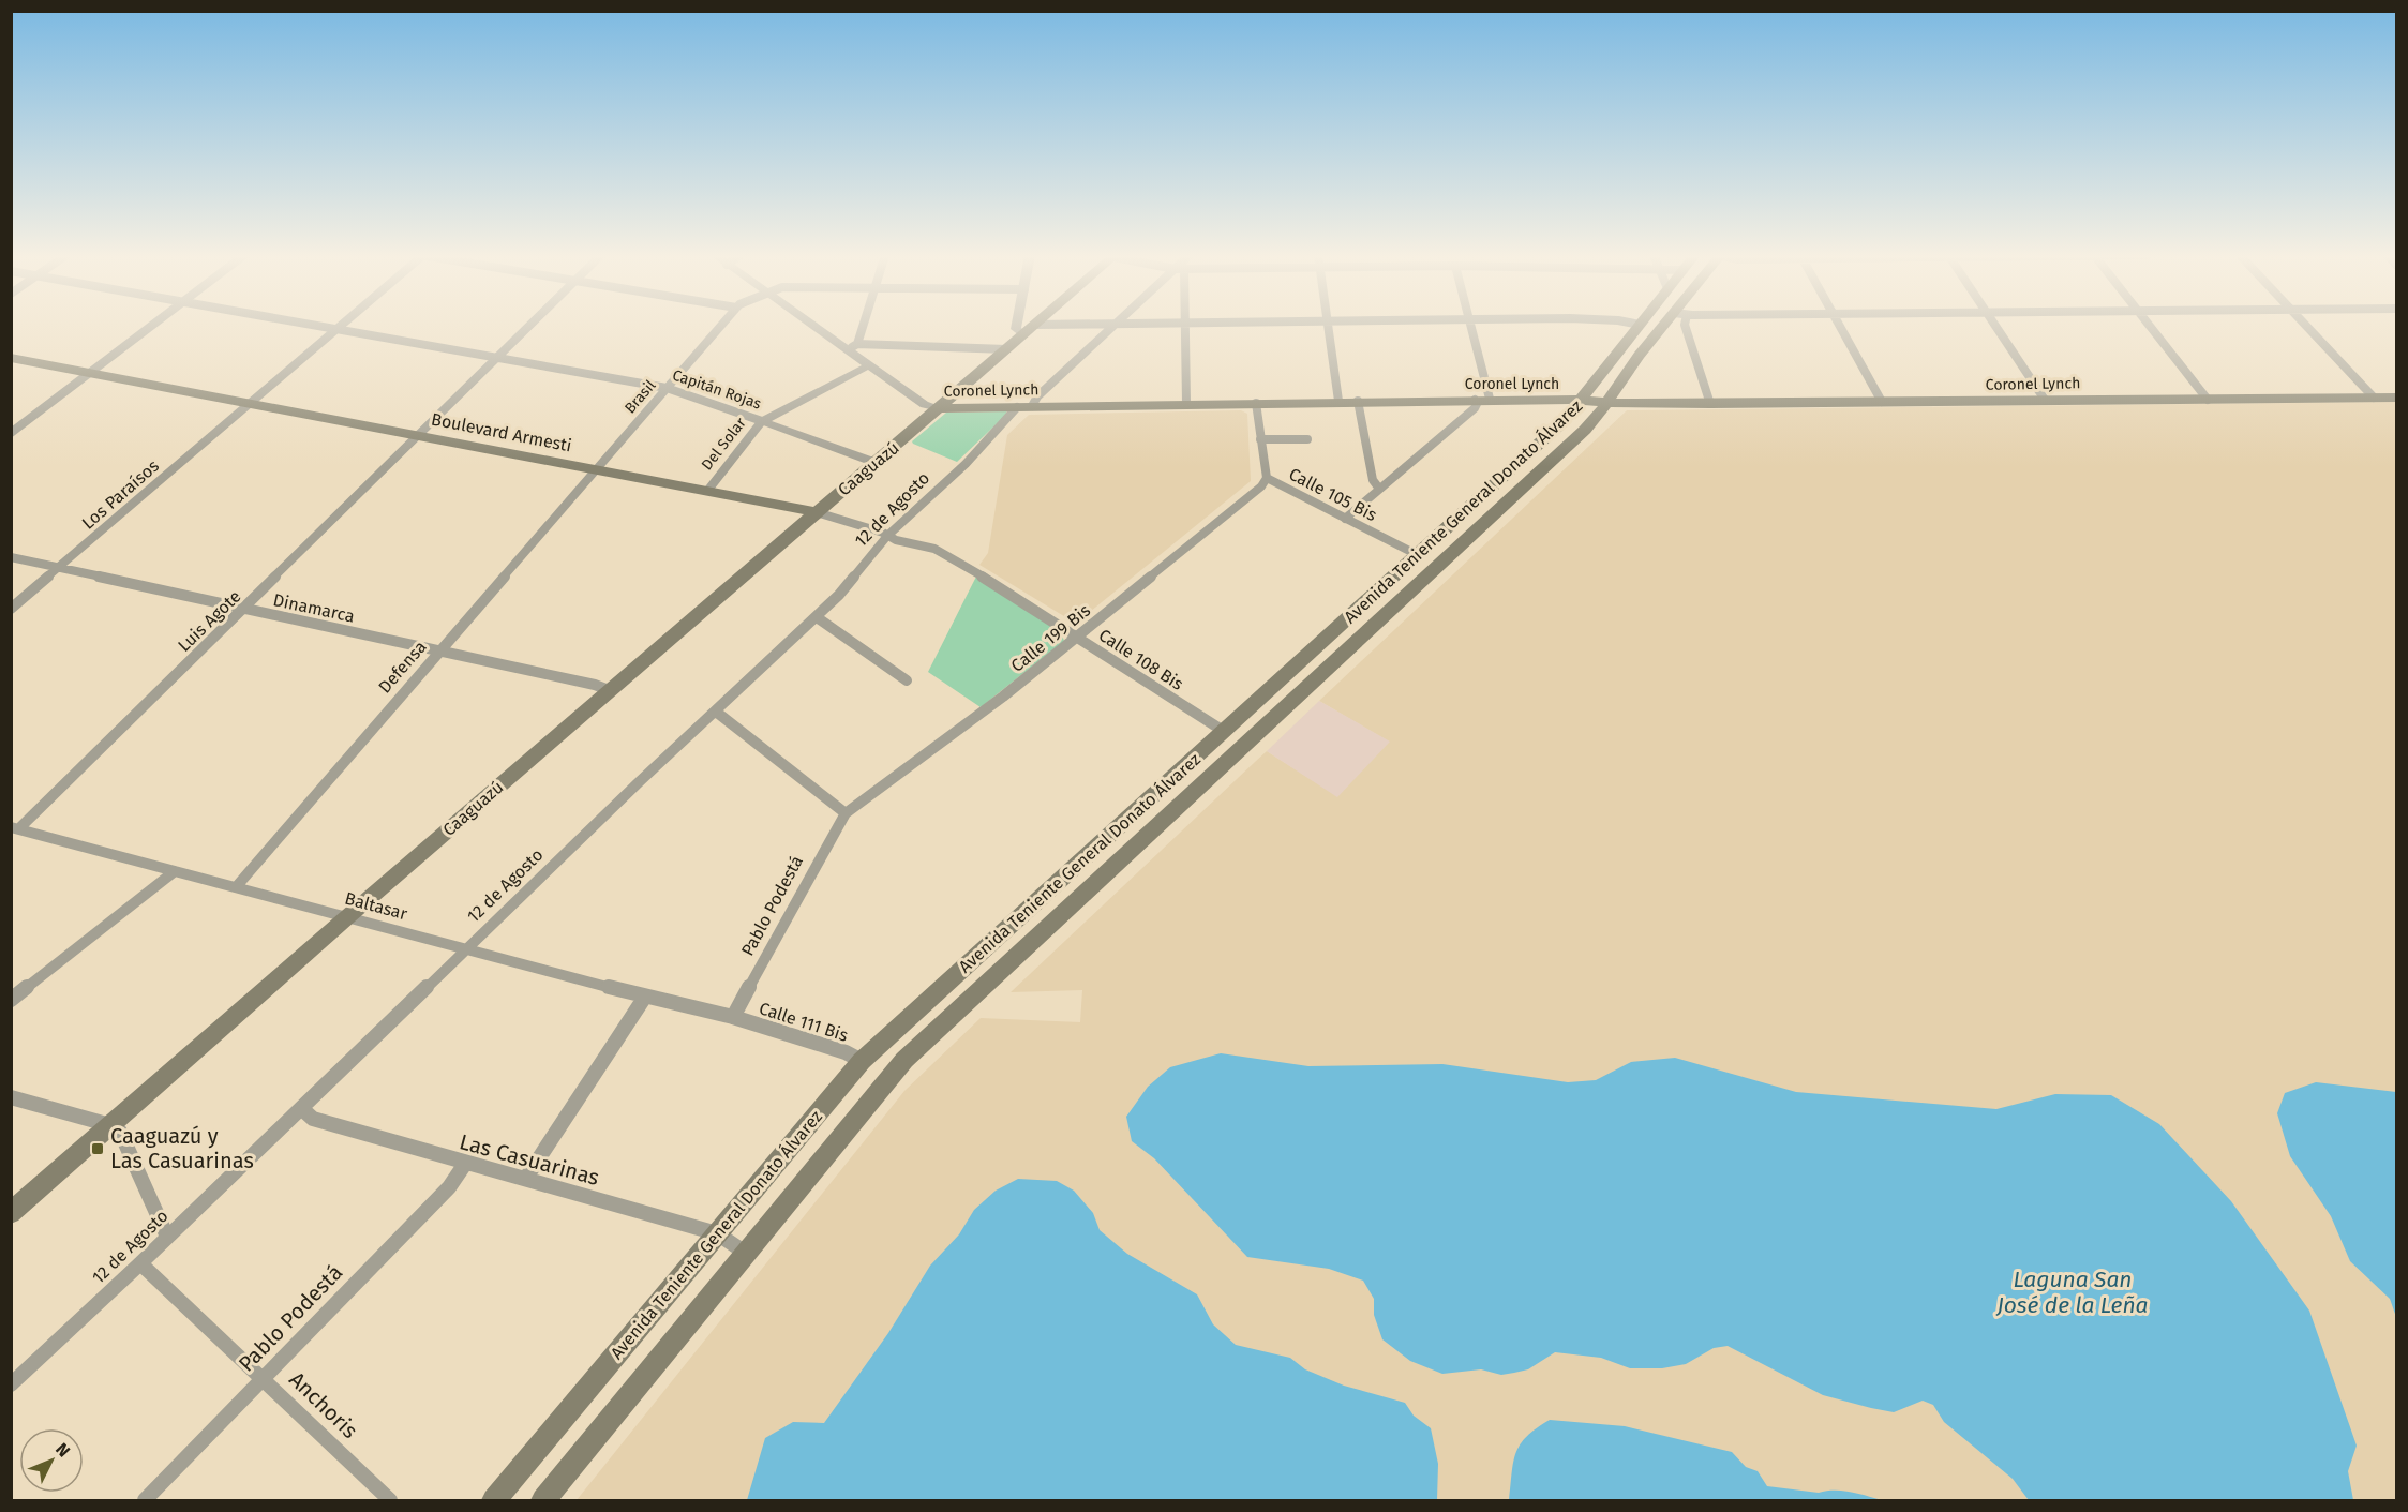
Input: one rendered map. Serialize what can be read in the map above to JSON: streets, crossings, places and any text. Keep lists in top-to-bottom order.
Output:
{
  "streets": {
    "main road": [
      "Coronel Lynch",
      "Boulevard Armesti",
      "Caaguazú",
      "Avenida Teniente General Donato Álvarez"
    ],
    "street": [
      "Capitán Rojas",
      "Brasil",
      "Del Solar",
      "Los Paraísos",
      "Calle 105 Bis",
      "12 de Agosto",
      "Dinamarca",
      "Luis Agote",
      "Calle 199 Bis",
      "Calle 108 Bis",
      "Defensa",
      "Baltasar",
      "Pablo Podestá",
      "Calle 111 Bis",
      "Las Casuarinas",
      "Anchoris"
    ]
  },
  "crossings": [
    ["Coronel Lynch", "Del Solar"],
    ["Coronel Lynch", "Caaguazú"],
    ["Coronel Lynch", "Calle 105 Bis"],
    ["Coronel Lynch", "12 de Agosto"],
    ["Coronel Lynch", "Avenida Teniente General Donato Álvarez"],
    ["Capitán Rojas", "Brasil"],
    ["Capitán Rojas", "Del Solar"],
    ["Capitán Rojas", "Caaguazú"],
    ["Capitán Rojas", "Los Paraísos"],
    ["Capitán Rojas", "Luis Agote"],
    ["Brasil", "Boulevard Armesti"],
    ["Brasil", "Defensa"],
    ["Boulevard Armesti", "Del Solar"],
    ["Boulevard Armesti", "Caaguazú"],
    ["Boulevard Armesti", "Los Paraísos"],
    ["Boulevard Armesti", "12 de Agosto"],
    ["Boulevard Armesti", "Luis Agote"],
    ["Boulevard Armesti", "Calle 108 Bis"],
    ["Boulevard Armesti", "Defensa"],
    ["Caaguazú", "Dinamarca"],
    ["Caaguazú", "Baltasar"],
    ["Los Paraísos", "Dinamarca"],
    ["Calle 105 Bis", "Avenida Teniente General Donato Álvarez"],
    ["Calle 105 Bis", "Calle 199 Bis"],
    ["12 de Agosto", "Baltasar"],
    ["12 de Agosto", "Las Casuarinas"],
    ["12 de Agosto", "Anchoris"],
    ["Avenida Teniente General Donato Álvarez", "Calle 108 Bis"],
    ["Avenida Teniente General Donato Álvarez", "Calle 111 Bis"],
    ["Avenida Teniente General Donato Álvarez", "Las Casuarinas"],
    ["Dinamarca", "Luis Agote"],
    ["Dinamarca", "Defensa"],
    ["Luis Agote", "Baltasar"],
    ["Calle 199 Bis", "Calle 108 Bis"],
    ["Calle 199 Bis", "Pablo Podestá"],
    ["Defensa", "Baltasar"],
    ["Baltasar", "Pablo Podestá"],
    ["Baltasar", "Calle 111 Bis"],
    ["Pablo Podestá", "Calle 111 Bis"],
    ["Pablo Podestá", "Las Casuarinas"],
    ["Pablo Podestá", "Anchoris"]
  ],
  "water": ["Laguna San José de la Leña"],
  "places": {
    "transit": ["Caaguazú y Las Casuarinas"]
  },
  "north": "top right"
}
